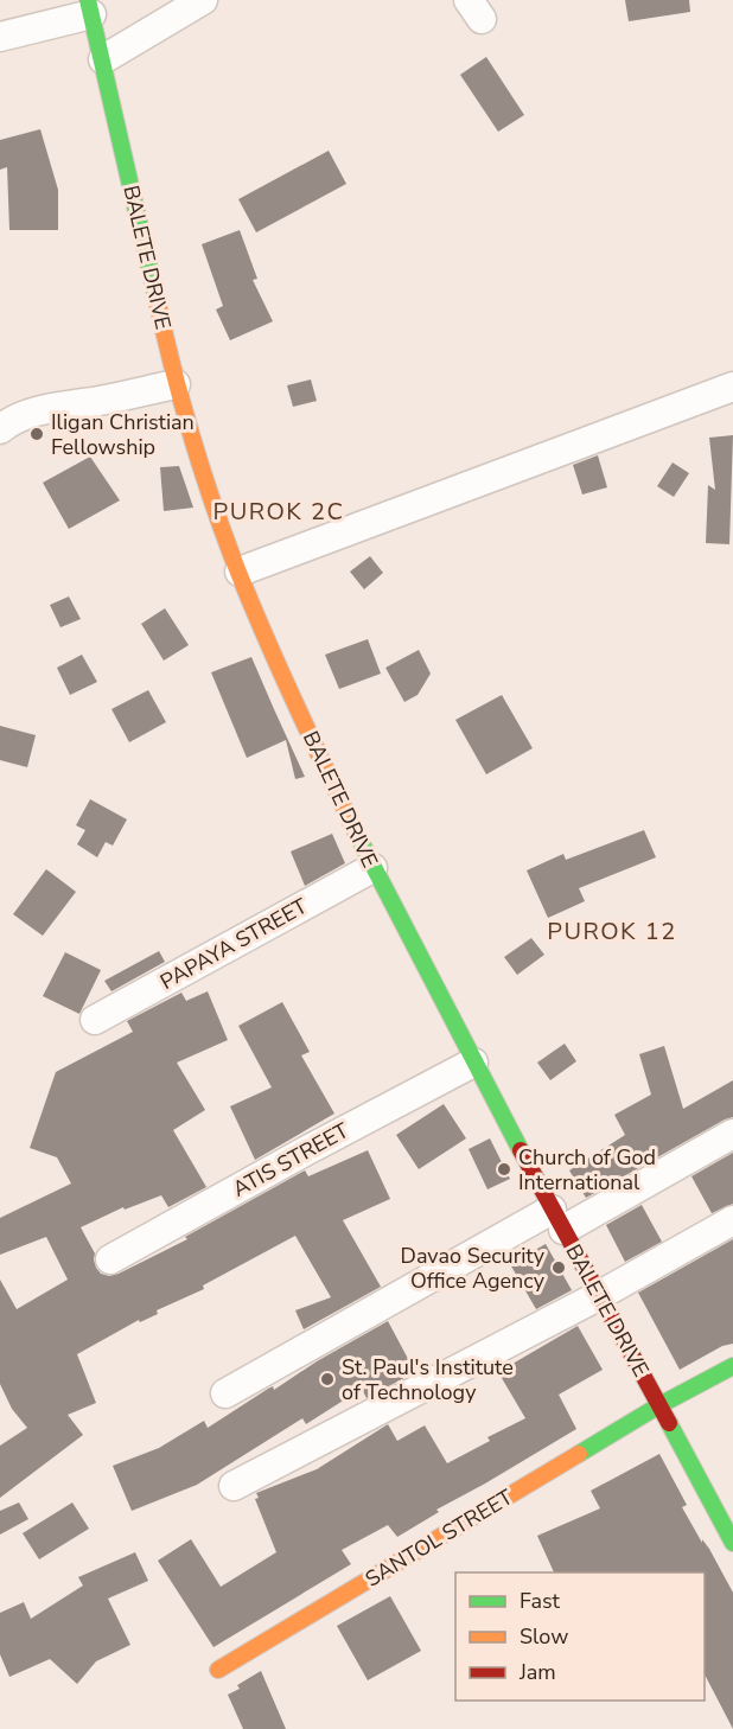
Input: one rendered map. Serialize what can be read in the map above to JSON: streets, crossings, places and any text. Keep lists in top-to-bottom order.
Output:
{
  "streets": {
    "street": [
      "BALETE DRIVE",
      "PAPAYA STREET",
      "ATIS STREET",
      "SANTOL STREET"
    ]
  },
  "crossings": [
    ["BALETE DRIVE", "PAPAYA STREET"],
    ["BALETE DRIVE", "ATIS STREET"],
    ["BALETE DRIVE", "SANTOL STREET"]
  ],
  "districts": ["PUROK 2C", "PUROK 12"],
  "places": [
    "Iligan Christian Fellowship",
    "Church of God International",
    "Davao Security Office Agency",
    "St. Paul's Institute of Technology"
  ],
  "legend": ["Fast", "Slow", "Jam"]
}
